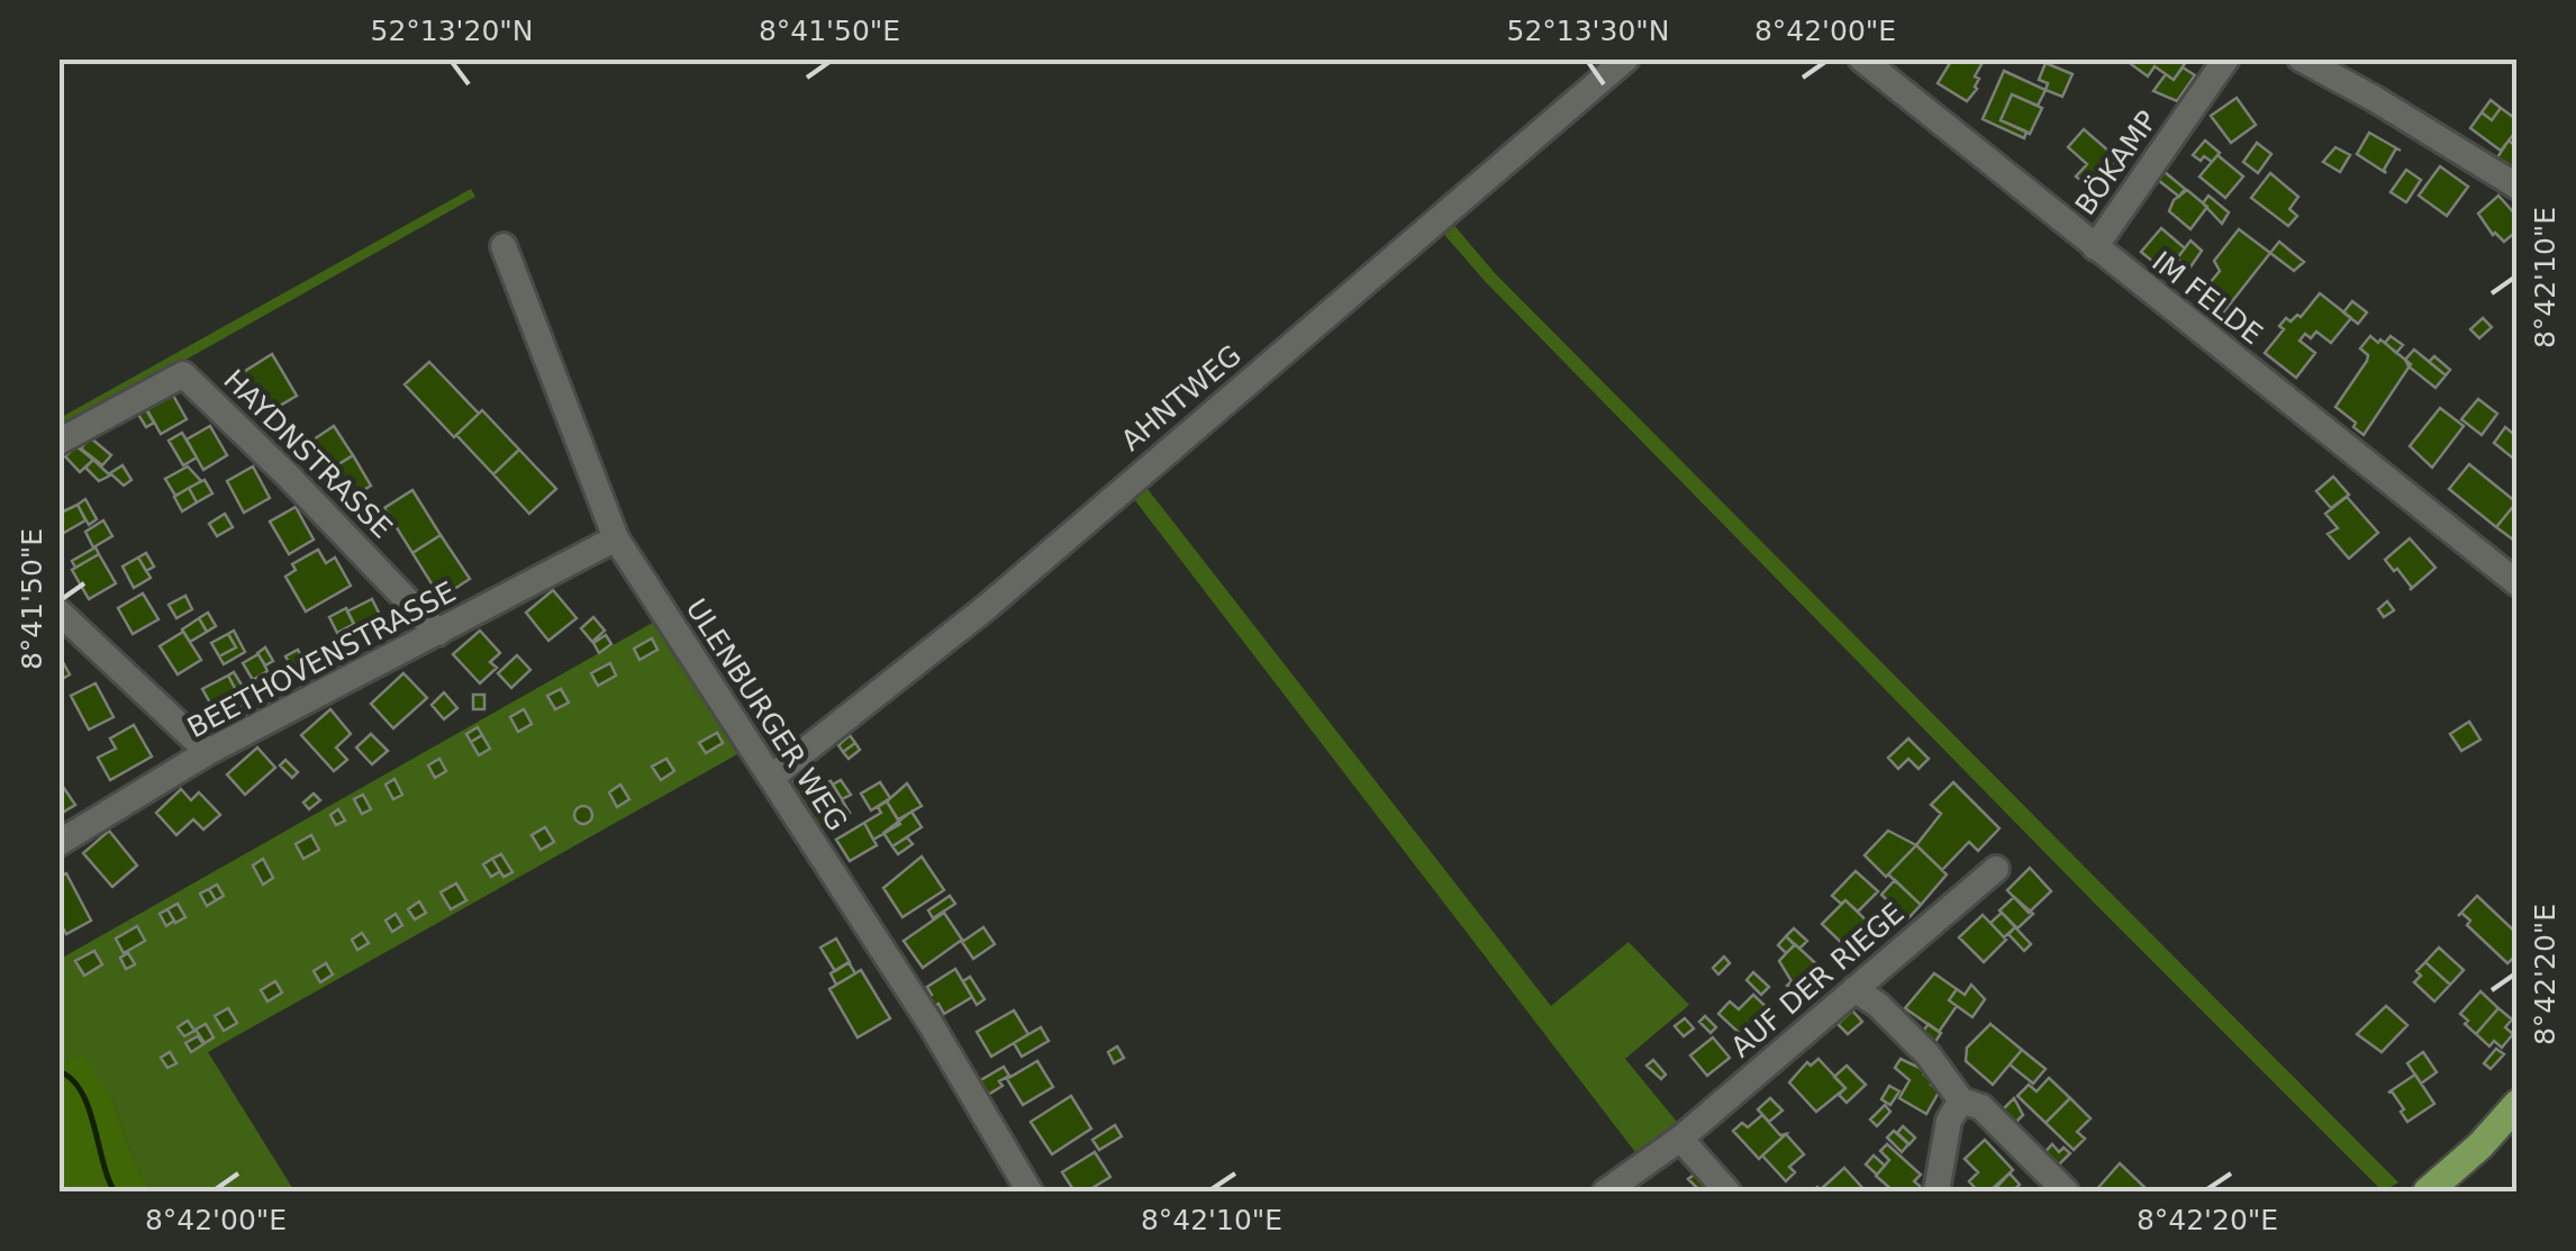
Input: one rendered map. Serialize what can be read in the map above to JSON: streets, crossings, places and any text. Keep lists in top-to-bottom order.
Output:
{
  "streets": {
    "street": [
      "BÖKAMP",
      "IM FELDE",
      "AHNTWEG",
      "HAYDNSTRASSE",
      "BEETHOVENSTRASSE",
      "ULENBURGER WEG",
      "AUF DER RIEGE"
    ]
  },
  "crossings": [
    ["BÖKAMP", "IM FELDE"],
    ["AHNTWEG", "ULENBURGER WEG"],
    ["HAYDNSTRASSE", "BEETHOVENSTRASSE"],
    ["BEETHOVENSTRASSE", "ULENBURGER WEG"]
  ],
  "coordinates": [
    "52°13'20\"N",
    "8°41'50\"E",
    "52°13'30\"N",
    "8°42'00\"E",
    "8°42'10\"E",
    "8°42'20\"E"
  ]
}
